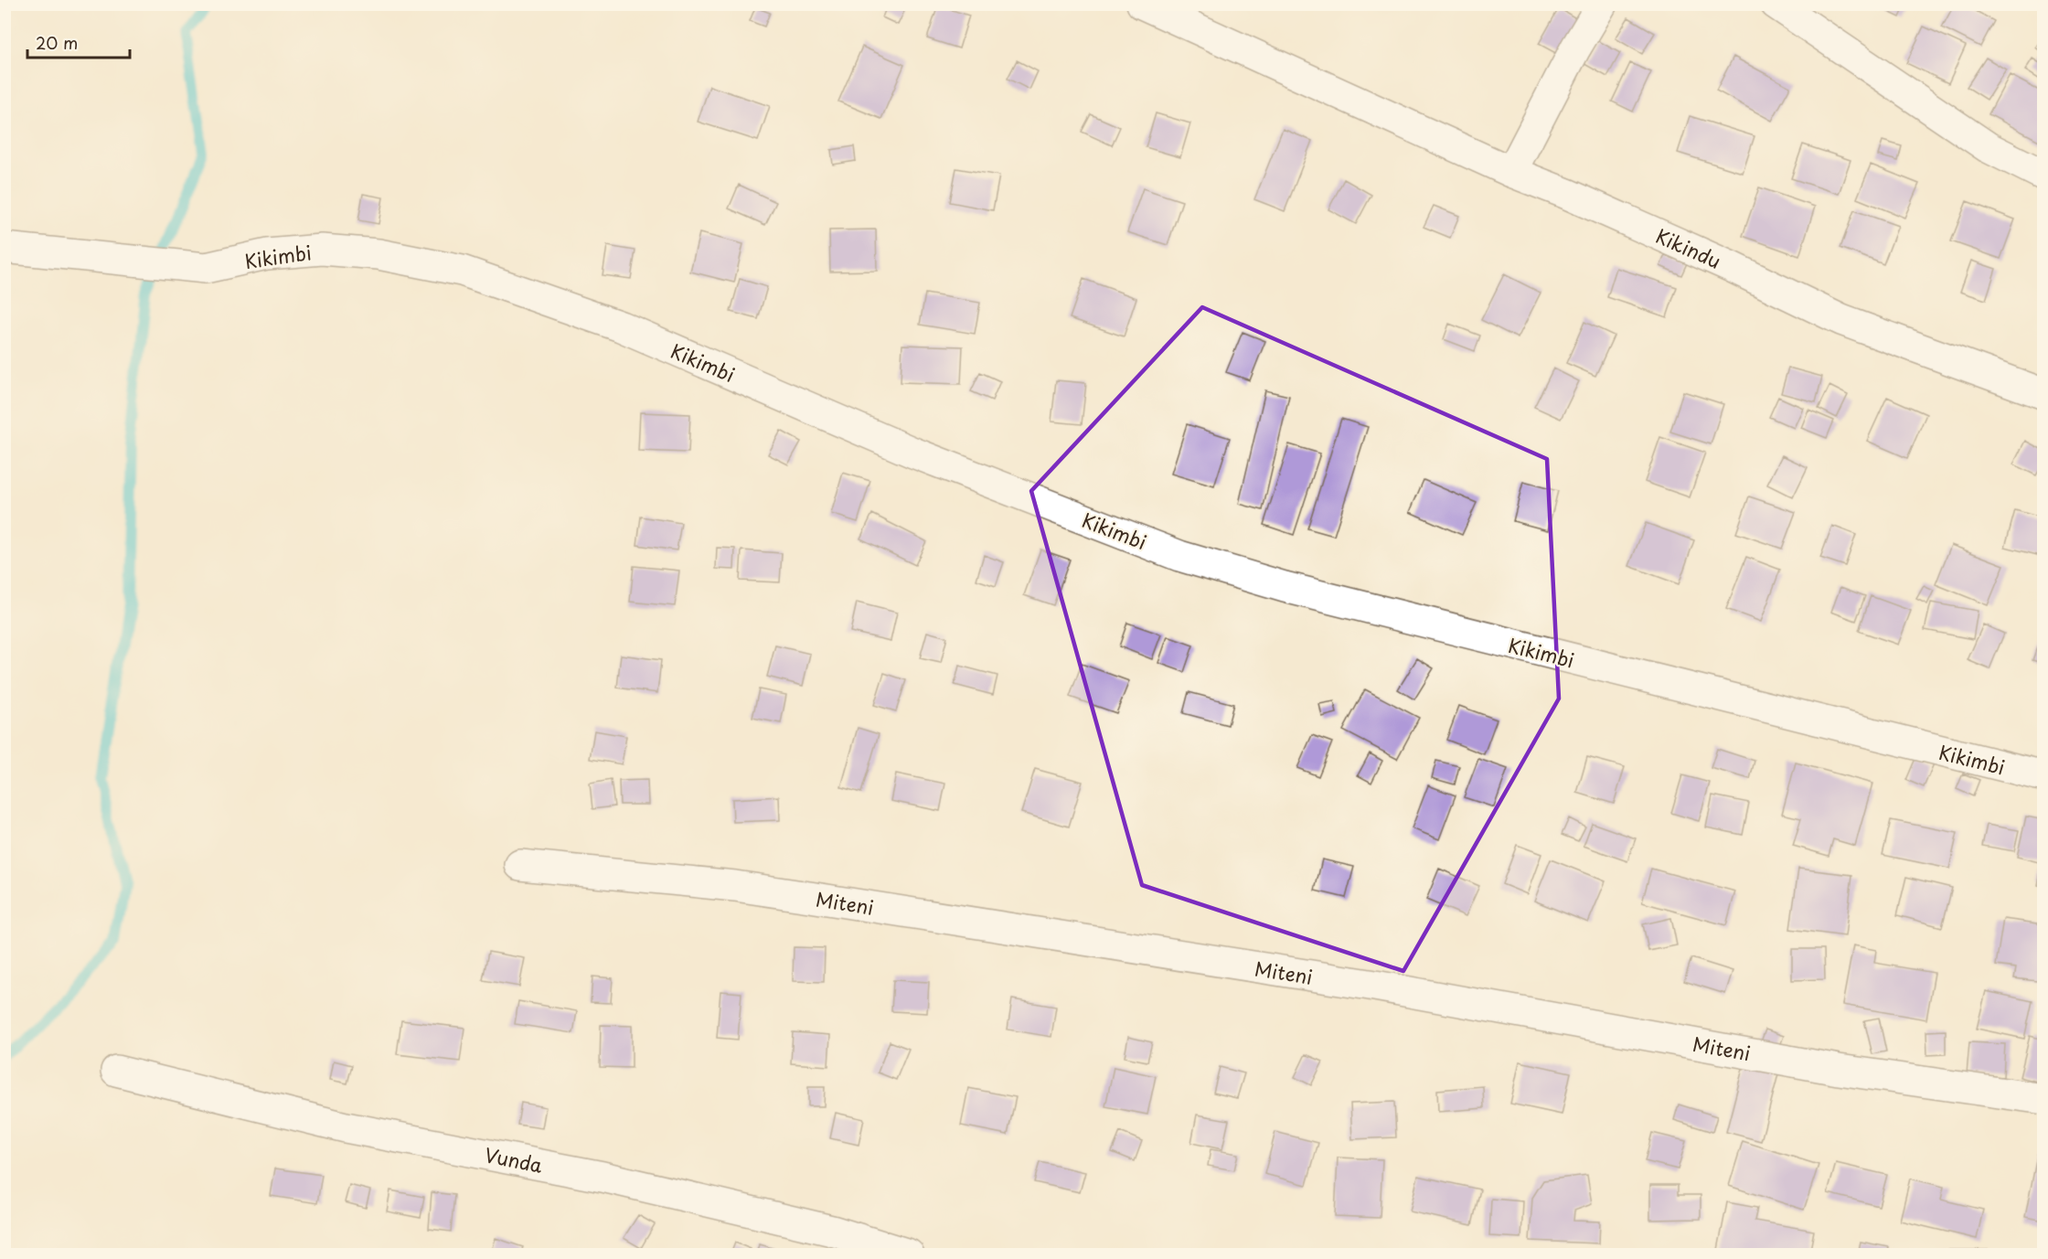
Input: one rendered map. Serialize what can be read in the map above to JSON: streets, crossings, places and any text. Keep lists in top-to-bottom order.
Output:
{
  "streets": {
    "street": [
      "Kikindu",
      "Kikimbi",
      "Miteni",
      "Vunda"
    ]
  },
  "scale_bar": "20 m"
}
